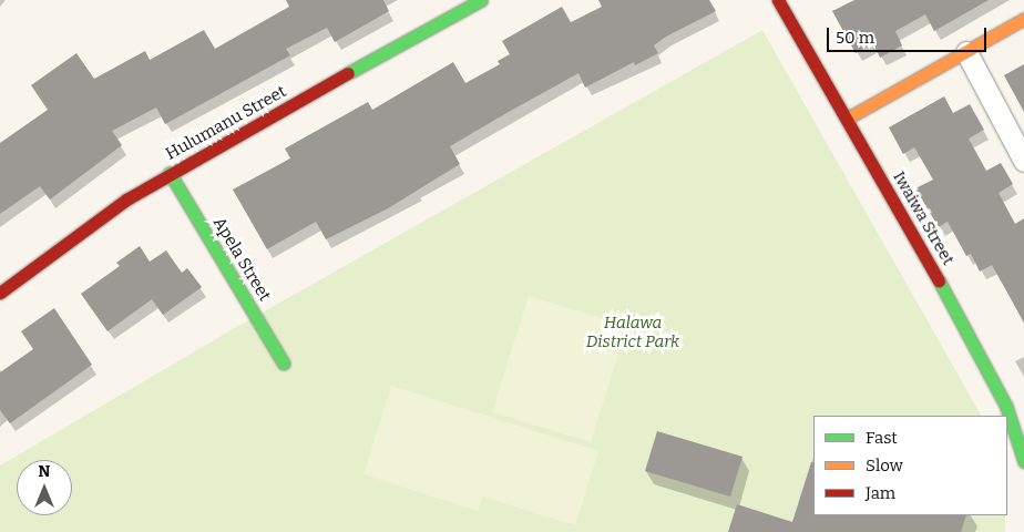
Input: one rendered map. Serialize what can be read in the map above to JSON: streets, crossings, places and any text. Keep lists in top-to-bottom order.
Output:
{
  "streets": {
    "street": ["Hulumanu Street", "Iwaiwa Street", "Apela Street"]
  },
  "crossings": [
    ["Hulumanu Street", "Apela Street"]
  ],
  "parks": ["Halawa District Park"],
  "legend": ["Fast", "Slow", "Jam"],
  "scale_bar": "50 m",
  "north": "top"
}
